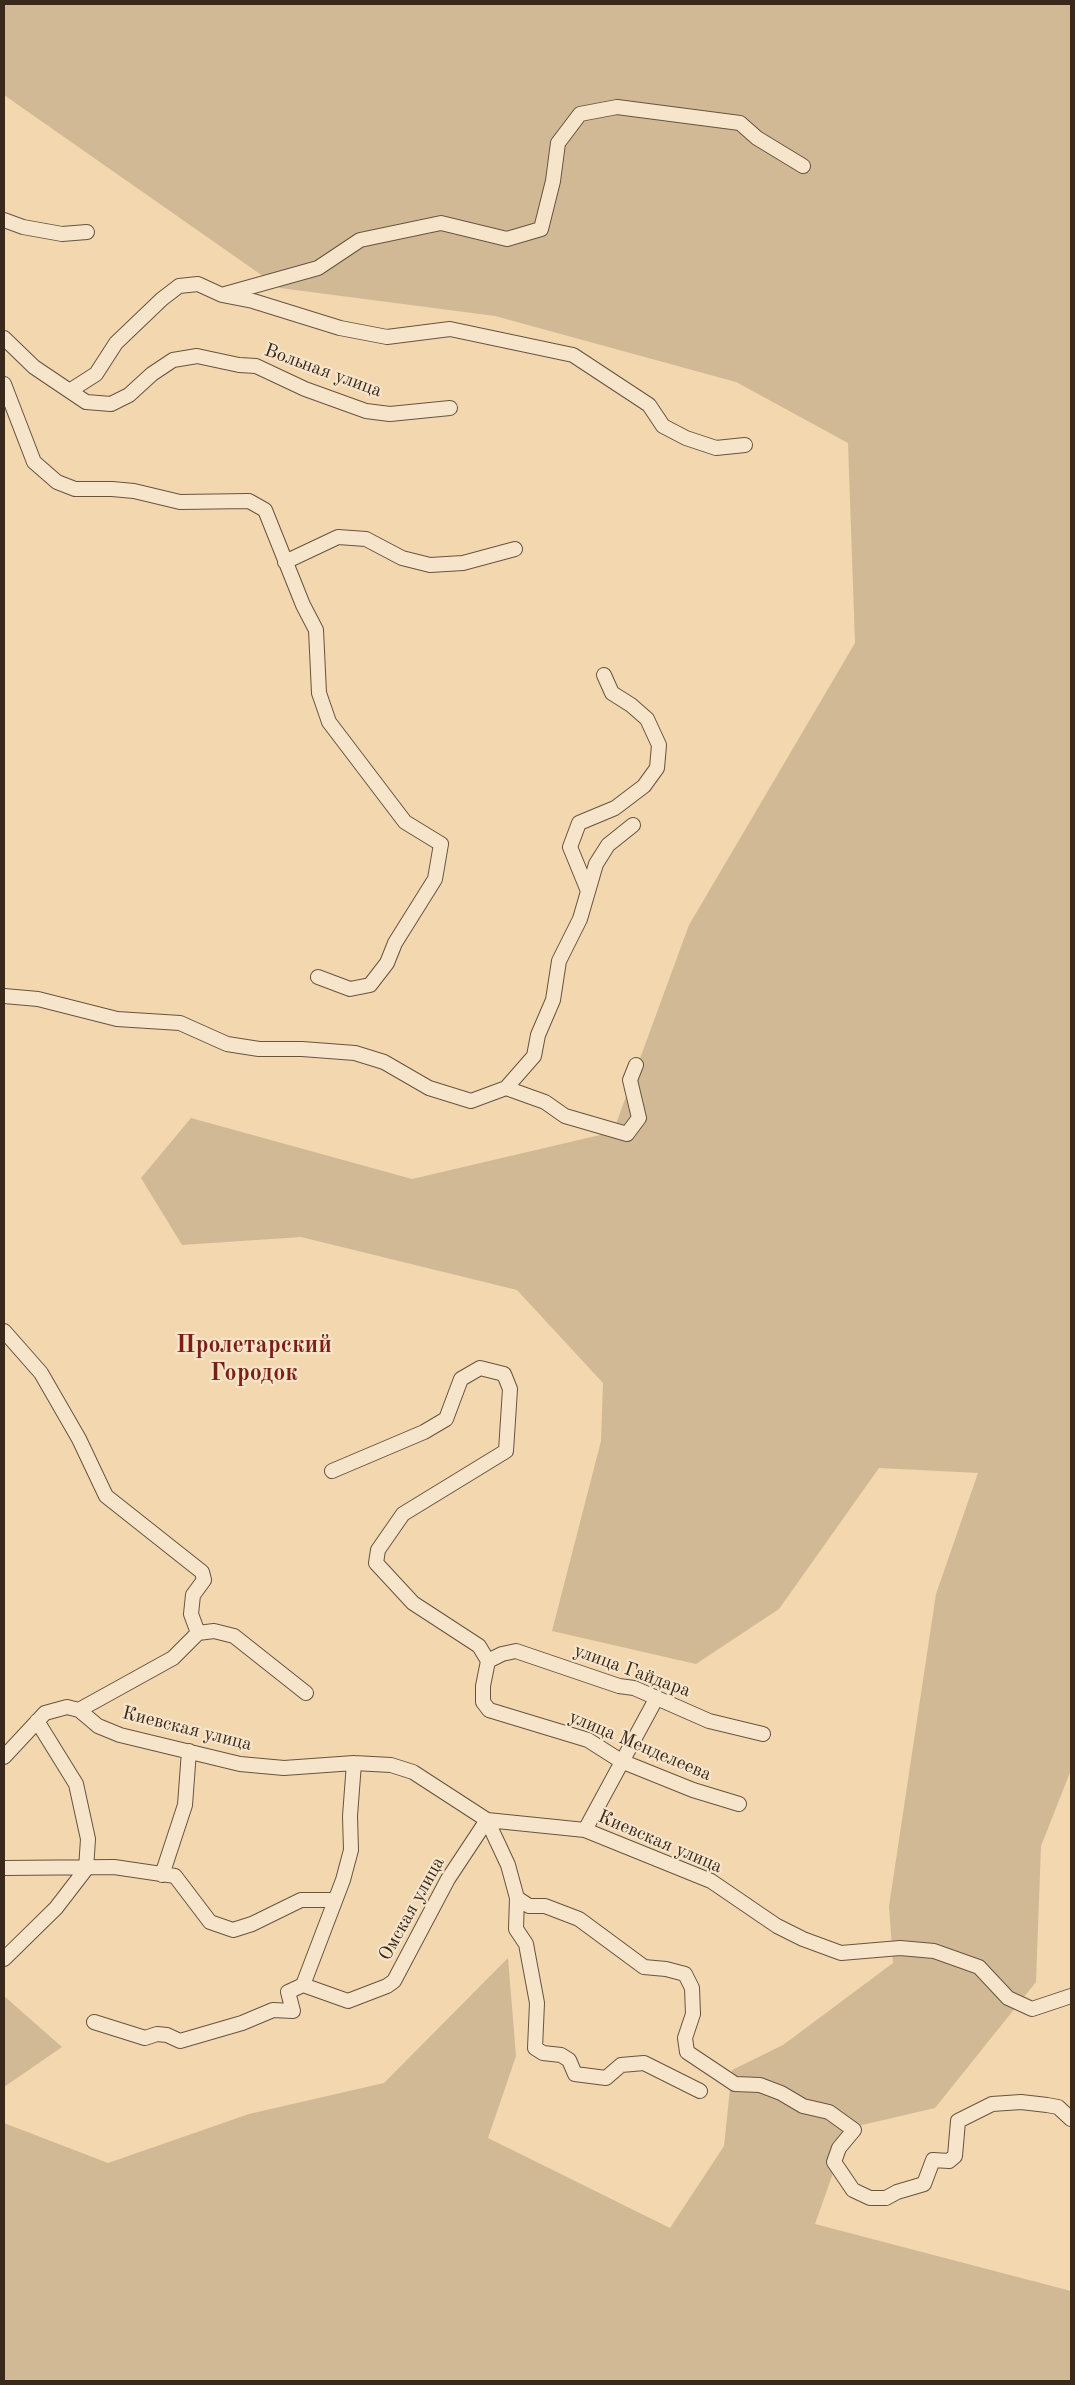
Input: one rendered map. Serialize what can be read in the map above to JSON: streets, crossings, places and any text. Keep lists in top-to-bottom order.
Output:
{
  "streets": {
    "street": [
      "Вольная улица",
      "улица Гайдара",
      "Киевская улица",
      "улица Менделеева",
      "Омская улица"
    ]
  },
  "crossings": [
    ["улица Гайдара", "улица Менделеева"],
    ["Киевская улица", "Омская улица"]
  ],
  "districts": ["Пролетарский Городок"]
}
